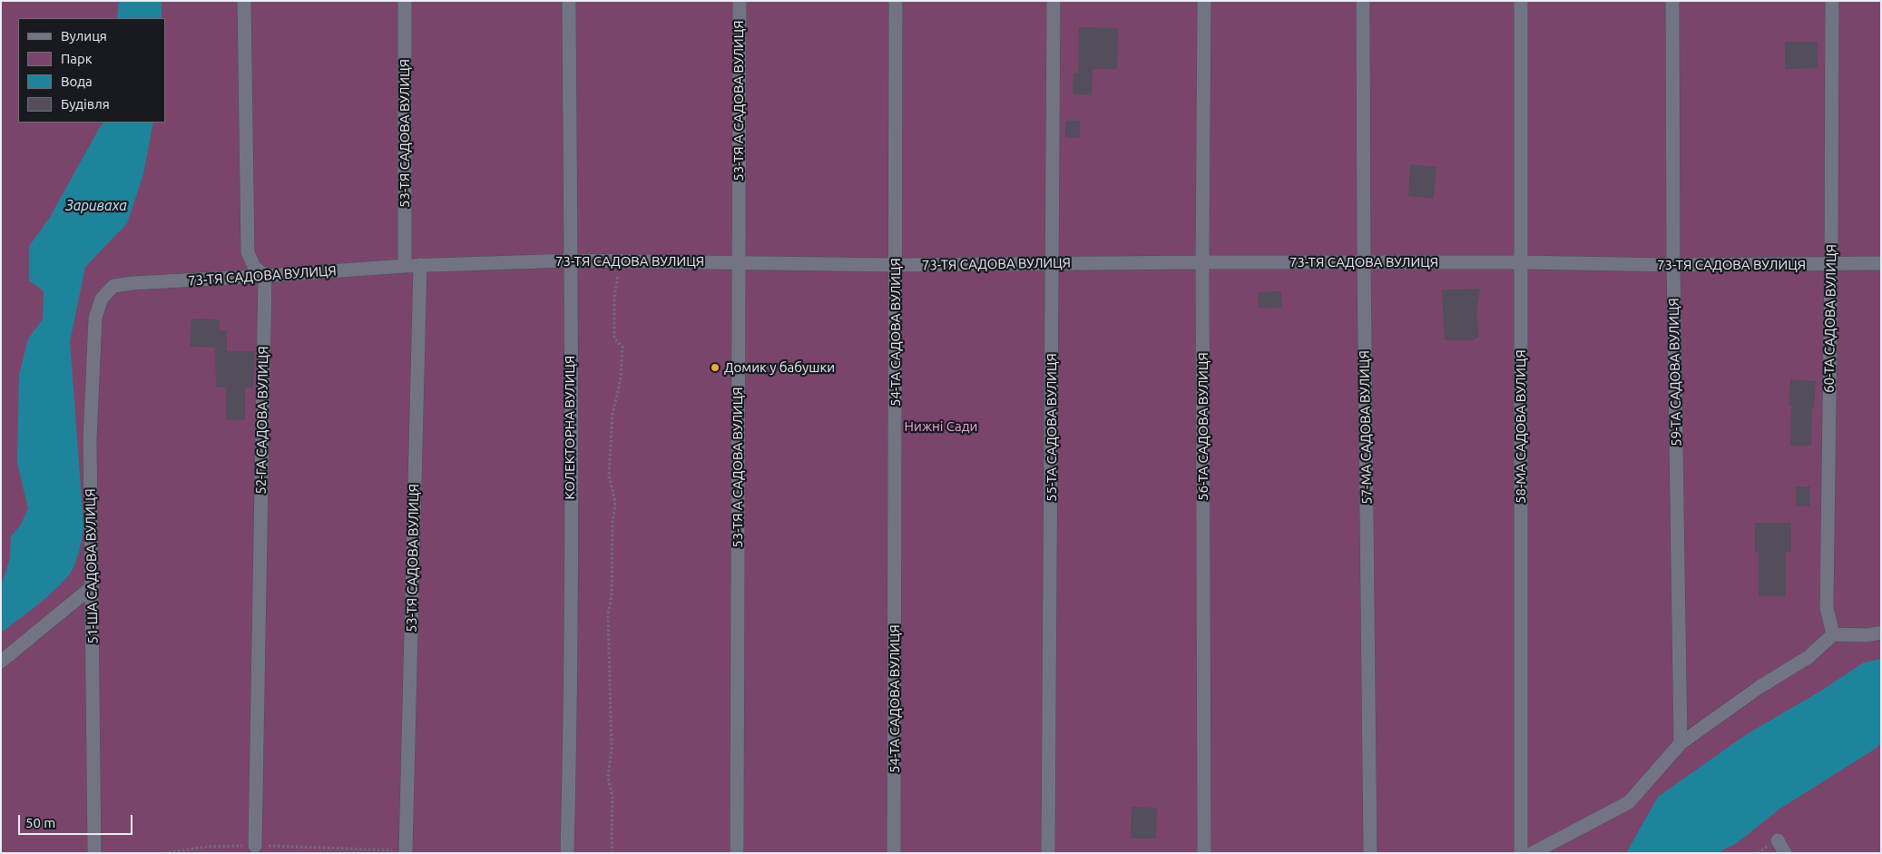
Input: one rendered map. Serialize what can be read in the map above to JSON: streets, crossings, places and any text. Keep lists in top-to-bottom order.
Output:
{
  "streets": {
    "street": [
      "53-ТЯ А САДОВА ВУЛИЦЯ",
      "53-ТЯ САДОВА ВУЛИЦЯ",
      "73-ТЯ САДОВА ВУЛИЦЯ",
      "60-ТА САДОВА ВУЛИЦЯ",
      "54-ТА САДОВА ВУЛИЦЯ",
      "59-ТА САДОВА ВУЛИЦЯ",
      "52-ГА САДОВА ВУЛИЦЯ",
      "56-ТА САДОВА ВУЛИЦЯ",
      "58-МА САДОВА ВУЛИЦЯ",
      "КОЛЕКТОРНА ВУЛИЦЯ",
      "55-ТА САДОВА ВУЛИЦЯ",
      "57-МА САДОВА ВУЛИЦЯ",
      "51-ША САДОВА ВУЛИЦЯ"
    ]
  },
  "crossings": [
    ["53-ТЯ А САДОВА ВУЛИЦЯ", "73-ТЯ САДОВА ВУЛИЦЯ"],
    ["53-ТЯ САДОВА ВУЛИЦЯ", "73-ТЯ САДОВА ВУЛИЦЯ"],
    ["73-ТЯ САДОВА ВУЛИЦЯ", "60-ТА САДОВА ВУЛИЦЯ"],
    ["73-ТЯ САДОВА ВУЛИЦЯ", "54-ТА САДОВА ВУЛИЦЯ"],
    ["73-ТЯ САДОВА ВУЛИЦЯ", "59-ТА САДОВА ВУЛИЦЯ"],
    ["73-ТЯ САДОВА ВУЛИЦЯ", "52-ГА САДОВА ВУЛИЦЯ"],
    ["73-ТЯ САДОВА ВУЛИЦЯ", "56-ТА САДОВА ВУЛИЦЯ"],
    ["73-ТЯ САДОВА ВУЛИЦЯ", "58-МА САДОВА ВУЛИЦЯ"],
    ["73-ТЯ САДОВА ВУЛИЦЯ", "КОЛЕКТОРНА ВУЛИЦЯ"],
    ["73-ТЯ САДОВА ВУЛИЦЯ", "55-ТА САДОВА ВУЛИЦЯ"],
    ["73-ТЯ САДОВА ВУЛИЦЯ", "57-МА САДОВА ВУЛИЦЯ"],
    ["73-ТЯ САДОВА ВУЛИЦЯ", "51-ША САДОВА ВУЛИЦЯ"]
  ],
  "water": ["Зариваха"],
  "parks": ["Нижні Сади"],
  "places": ["Домик у бабушки"],
  "legend": [
    "Вулиця",
    "Парк",
    "Вода",
    "Будівля"
  ],
  "scale_bar": "50 m"
}
